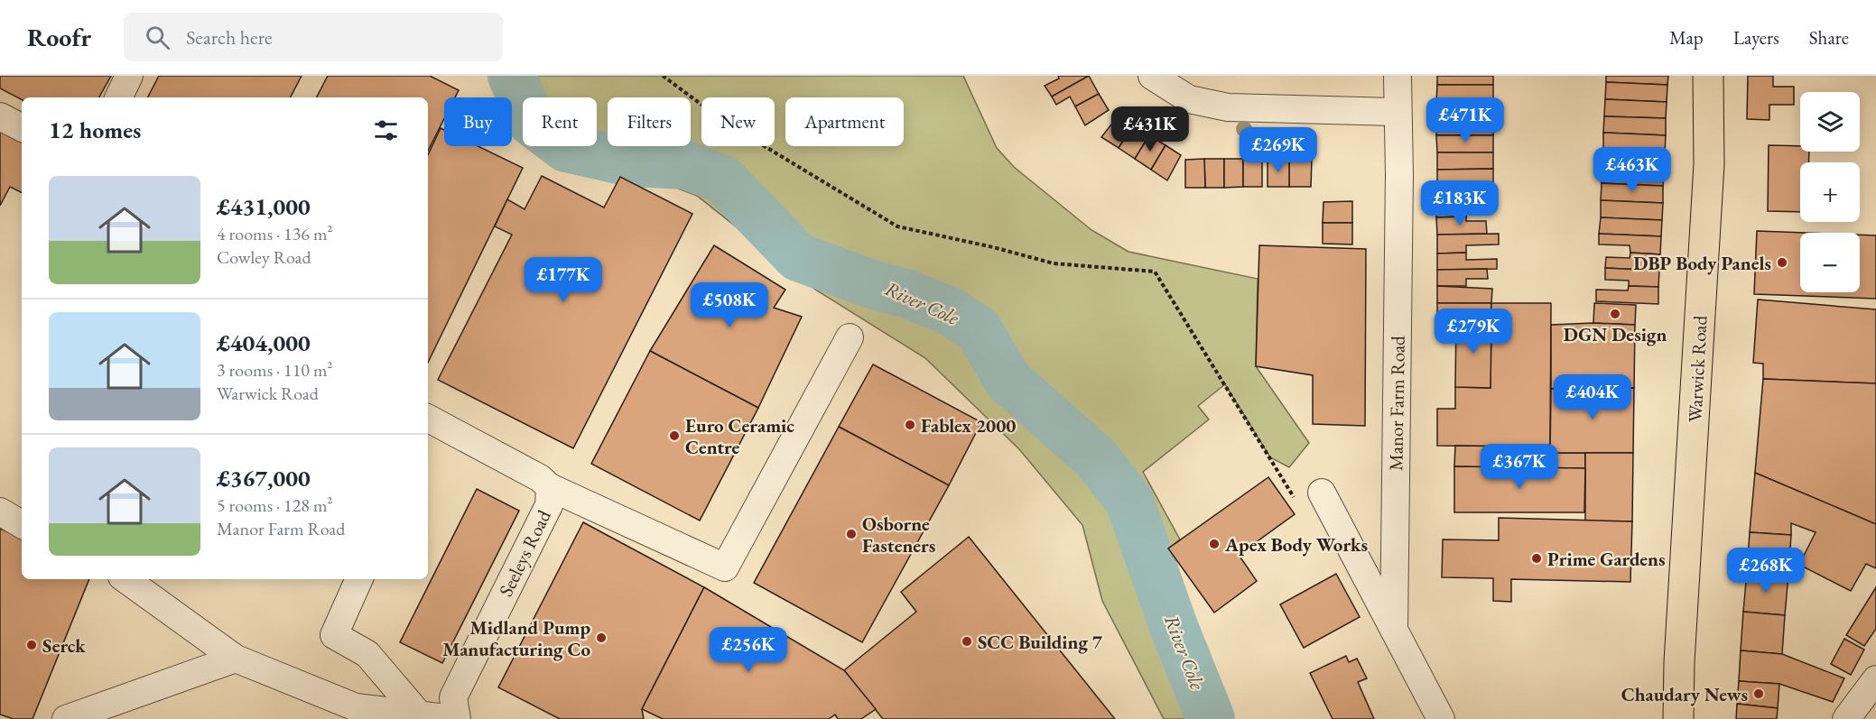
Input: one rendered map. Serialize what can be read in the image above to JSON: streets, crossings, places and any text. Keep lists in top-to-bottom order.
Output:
{
  "streets": {
    "highway": ["Warwick Road"],
    "street": ["Manor Farm Road", "Seeleys Road"]
  },
  "water": ["River Cole"],
  "places": [
    "DBP Body Panels",
    "DGN Design",
    "Fablex 2000",
    "Euro Ceramic Centre",
    "Osborne Fasteners",
    "Apex Body Works",
    "Prime Gardens",
    "Midland Pump Manufacturing Co",
    "SCC Building 7",
    "Serck",
    "Chaudary News"
  ],
  "page": {
    "header": "Roofr",
    "search": "Search here",
    "nav": ["Map", "Layers", "Share"],
    "map_buttons": ["+", "−"],
    "price": [
      "£471K",
      "£431K",
      "£269K",
      "£463K",
      "£183K",
      "£177K",
      "£508K",
      "£279K",
      "£404K",
      "£367K",
      "£268K",
      "£256K"
    ],
    "chip": [
      "Buy",
      "Rent",
      "Filters",
      "New",
      "Apartment"
    ],
    "heading": "12 homes",
    "list": [
      {
        "name": "£431,000",
        "note": "4 rooms · 136 m² · Cowley Road"
      },
      {
        "name": "£404,000",
        "note": "3 rooms · 110 m² · Warwick Road"
      },
      {
        "name": "£367,000",
        "note": "5 rooms · 128 m² · Manor Farm Road"
      }
    ]
  }
}
